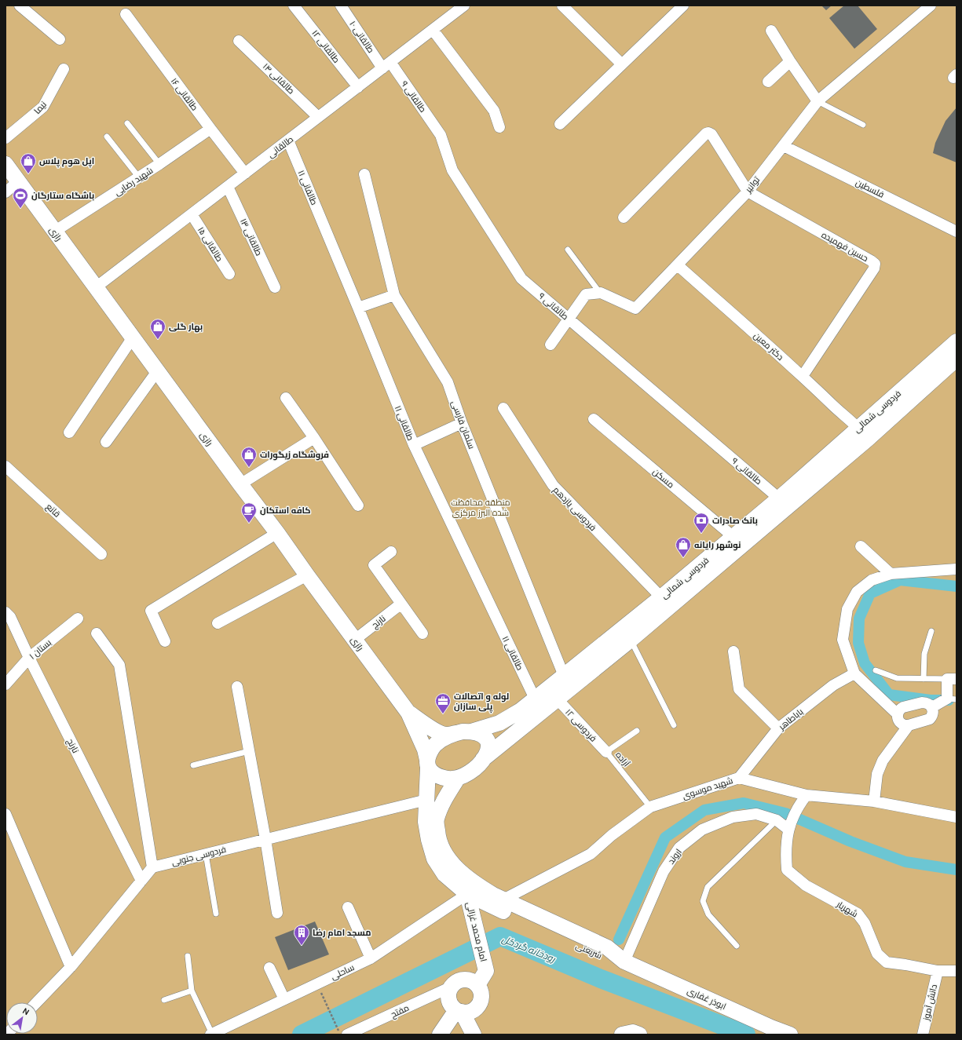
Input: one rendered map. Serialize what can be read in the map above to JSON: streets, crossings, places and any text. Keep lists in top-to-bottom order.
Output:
{
  "streets": {
    "street": [
      "طالقانی ۱۰",
      "طالقانی ۱۲",
      "طالقانی ۱۴",
      "طالقانی ۱۶",
      "طالقانی ۹",
      "نیما",
      "طالقانی",
      "شهید رضایی",
      "توانیر",
      "طالقانی ۱۱",
      "فلسطین",
      "رازی",
      "طالقانی ۱۳",
      "طالقانی ۱۵",
      "حسین فهمیده",
      "دکتر معین",
      "فردوسی شمالی",
      "سلمان فارسی",
      "مسکن",
      "فردوسی یازدهم",
      "قانع",
      "نارنج",
      "بستان ۱",
      "باباطاهر",
      "فردوسی ۱۲",
      "شهید موسوی",
      "فردوسی جنوبی",
      "اروند",
      "شهریار",
      "امام محمد غزالی",
      "شریعتی",
      "ساحلی",
      "ابوذر غفاری",
      "دانش آموز",
      "مفتح"
    ],
    "lane": ["آزاده"]
  },
  "crossings": [
    ["طالقانی ۱۰", "طالقانی ۹"],
    ["طالقانی ۱۰", "طالقانی"],
    ["طالقانی ۱۲", "طالقانی"],
    ["طالقانی ۱۴", "طالقانی"],
    ["طالقانی ۱۶", "طالقانی"],
    ["طالقانی ۱۶", "شهید رضایی"],
    ["طالقانی ۹", "طالقانی"],
    ["طالقانی ۹", "فردوسی شمالی"],
    ["طالقانی", "طالقانی ۱۱"],
    ["طالقانی", "رازی"],
    ["طالقانی", "طالقانی ۱۳"],
    ["طالقانی", "طالقانی ۱۵"],
    ["شهید رضایی", "رازی"],
    ["توانیر", "فلسطین"],
    ["توانیر", "حسین فهمیده"],
    ["توانیر", "دکتر معین"],
    ["طالقانی ۱۱", "فردوسی شمالی"],
    ["رازی", "نارنج"],
    ["حسین فهمیده", "دکتر معین"],
    ["دکتر معین", "فردوسی شمالی"],
    ["فردوسی شمالی", "سلمان فارسی"],
    ["فردوسی شمالی", "مسکن"],
    ["فردوسی شمالی", "فردوسی یازدهم"],
    ["فردوسی شمالی", "فردوسی ۱۲"],
    ["فردوسی شمالی", "شریعتی"],
    ["نارنج", "بستان ۱"],
    ["باباطاهر", "شهید موسوی"],
    ["فردوسی ۱۲", "آزاده"],
    ["آزاده", "شهید موسوی"],
    ["شهید موسوی", "شریعتی"],
    ["فردوسی جنوبی", "شریعتی"],
    ["اروند", "شهریار"],
    ["اروند", "شریعتی"],
    ["اروند", "ابوذر غفاری"],
    ["شهریار", "دانش آموز"],
    ["امام محمد غزالی", "شریعتی"],
    ["امام محمد غزالی", "ساحلی"],
    ["امام محمد غزالی", "مفتح"],
    ["شریعتی", "ساحلی"],
    ["شریعتی", "ابوذر غفاری"]
  ],
  "water": ["رودخانه گردکل"],
  "parks": ["منطقه محافظت شده البرز مرکزی"],
  "places": {
    "shop": [
      "اپل هوم پلاس",
      "بهار گلی",
      "فروشگاه زیگورات",
      "نوشهر رایانه"
    ],
    "sports": ["باشگاه ستارگان"],
    "cafe": ["کافه استکان"],
    "bank": ["بانک صادرات"],
    "office": ["لوله و اتصالات پلی سازان"],
    "building": ["مسجد امام رضا"]
  },
  "north": "top right"
}
